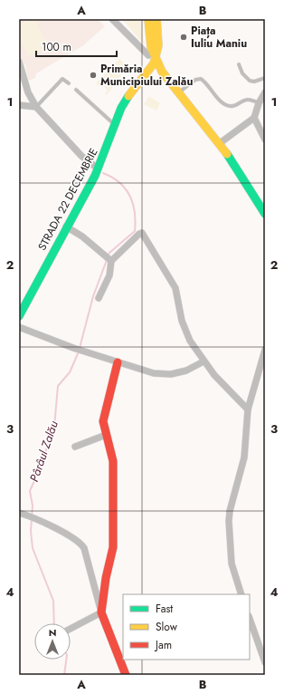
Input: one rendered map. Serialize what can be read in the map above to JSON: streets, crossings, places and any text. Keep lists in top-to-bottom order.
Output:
{
  "streets": {
    "main road": ["STRADA 22 DECEMBRIE"]
  },
  "water": ["Pârâul Zalău"],
  "places": ["Piața Iuliu Maniu", "Primăria Municipiului Zalău"],
  "legend": ["Fast", "Slow", "Jam"],
  "scale_bar": "100 m",
  "north": "top",
  "grid": {
    "columns": ["A", "B"],
    "rows": [
      "1",
      "2",
      "3",
      "4"
    ]
  }
}
